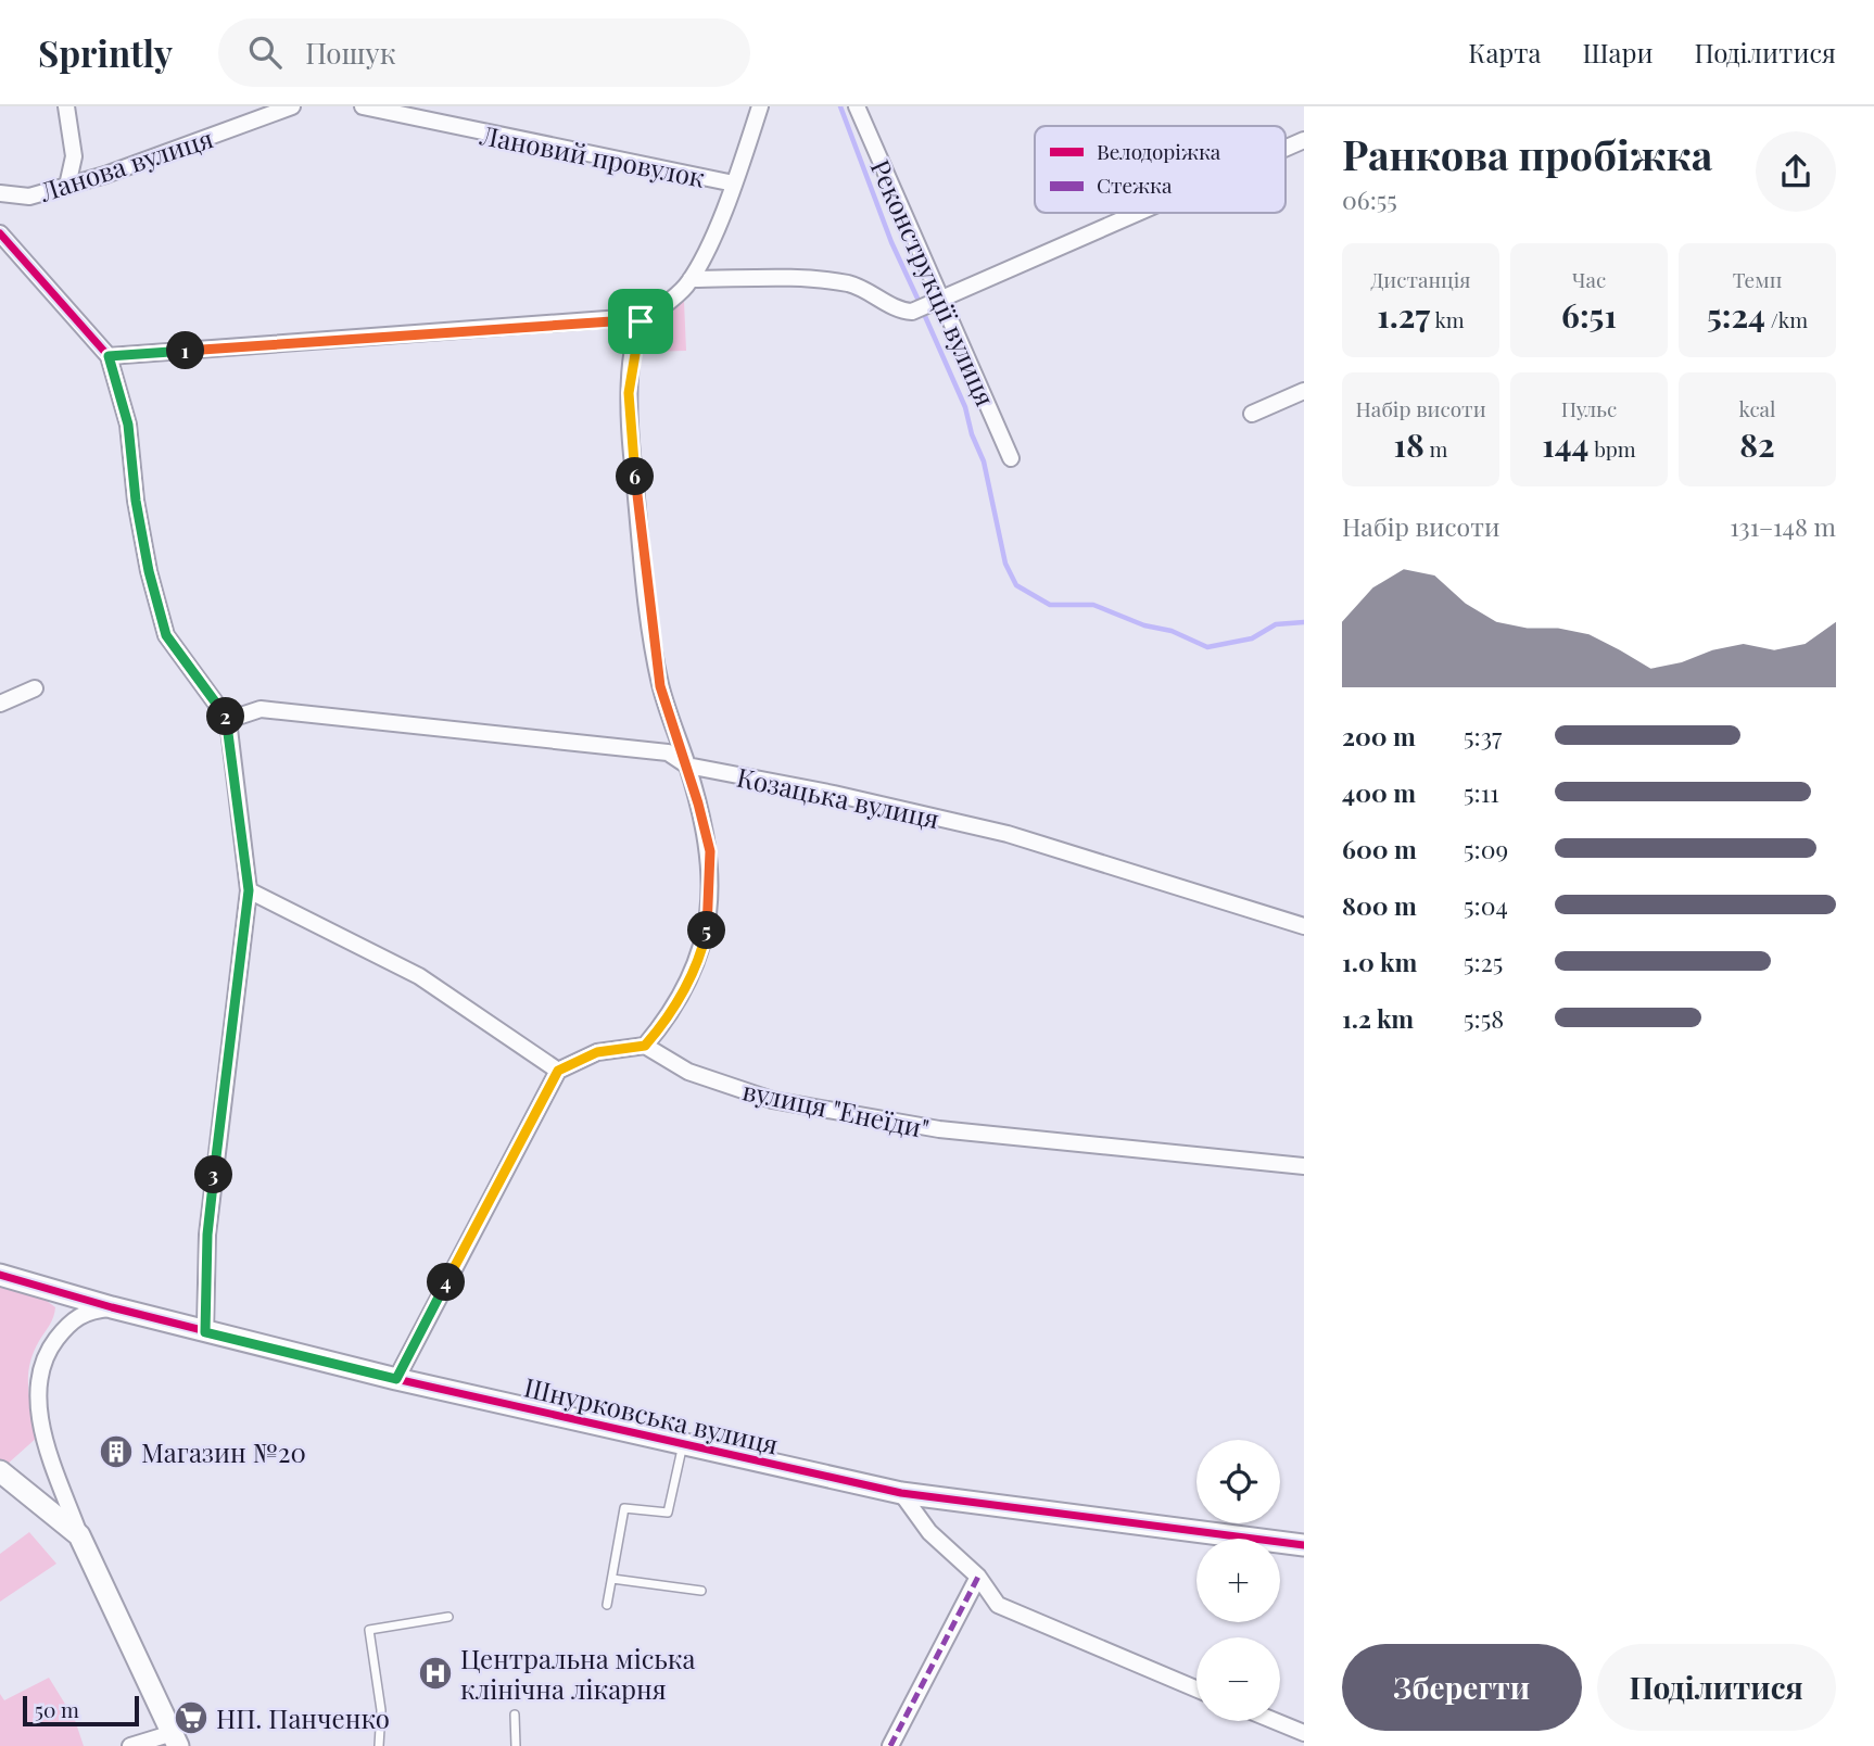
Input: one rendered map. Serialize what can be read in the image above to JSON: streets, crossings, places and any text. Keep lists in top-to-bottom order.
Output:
{
  "streets": {
    "street": [
      "Лановий провулок",
      "Ланова вулиця",
      "Реконструкції вулиця",
      "Козацька вулиця",
      "вулиця \"Енеїди\"",
      "Шнурковська вулиця"
    ]
  },
  "places": {
    "building": ["Магазин №20"],
    "hospital": ["Центральна міська клінічна лікарня"],
    "supermarket": ["НП. Панченко"]
  },
  "legend": ["Велодоріжка", "Стежка"],
  "scale_bar": "50 m",
  "page": {
    "header": "Sprintly",
    "search": "Пошук",
    "nav": ["Карта", "Шари", "Поділитися"],
    "heading": ["Ранкова пробіжка", "06:55"],
    "stats": [
      ["Дистанція", "1.27 km"],
      ["Час", "6:51"],
      ["Темп", "5:24 /km"],
      ["Набір висоти", "18 m"],
      ["Пульс", "144 bpm"],
      ["kcal", "82"]
    ],
    "pins": [
      "1",
      "6",
      "2",
      "5",
      "3",
      "4"
    ],
    "chart": ["Набір висоти", "131–148 m"],
    "list": [
      {
        "name": "200 m",
        "note": "5:37"
      },
      {
        "name": "400 m",
        "note": "5:11"
      },
      {
        "name": "600 m",
        "note": "5:09"
      },
      {
        "name": "800 m",
        "note": "5:04"
      },
      {
        "name": "1.0 km",
        "note": "5:25"
      },
      {
        "name": "1.2 km",
        "note": "5:58"
      }
    ],
    "map_buttons": ["+", "−"],
    "buttons": ["Зберегти", "Поділитися"],
    "scale": "50 m"
  }
}
